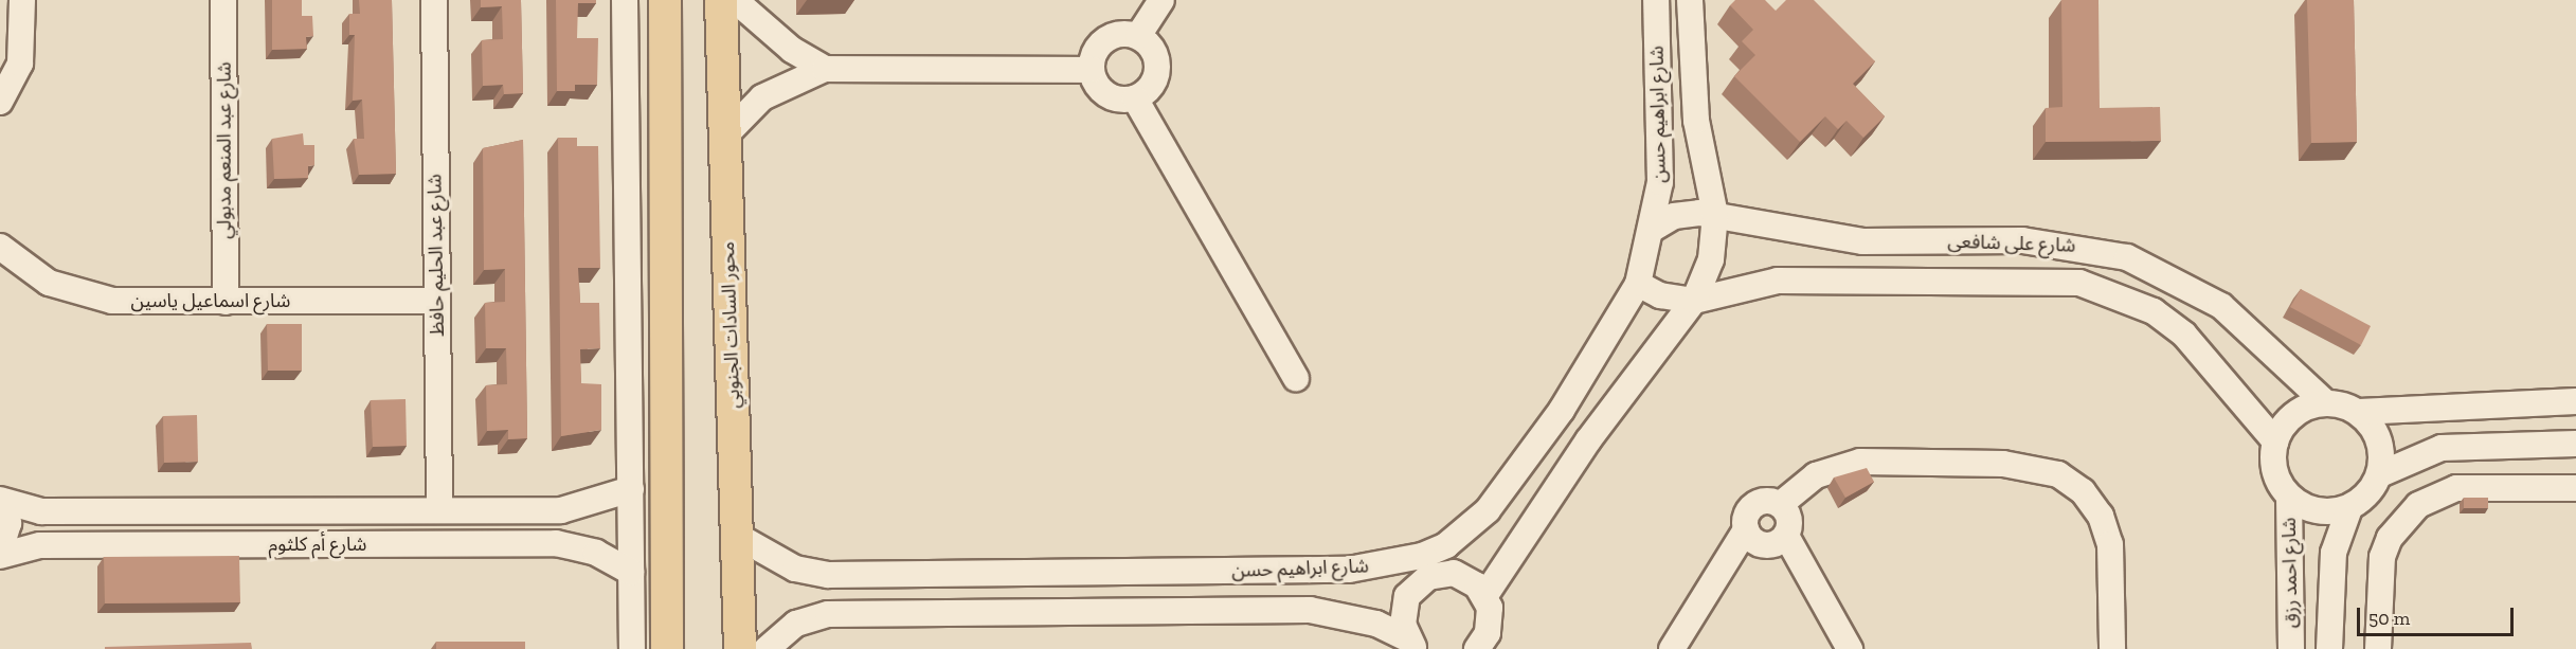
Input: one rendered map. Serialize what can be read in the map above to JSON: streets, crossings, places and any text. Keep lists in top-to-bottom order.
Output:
{
  "streets": {
    "main road": ["محور السادات الجنوبي"],
    "street": [
      "شارع ابراهيم حسن",
      "شارع عبد المنعم مدبولي",
      "شارع على شافعى",
      "شارع عبد الحليم حافظ",
      "شارع اسماعيل ياسين",
      "شارع أم كلثوم",
      "شارع احمد رزق"
    ]
  },
  "crossings": [
    ["شارع ابراهيم حسن", "شارع على شافعى"],
    ["شارع ابراهيم حسن", "محور السادات الجنوبي"],
    ["شارع عبد المنعم مدبولي", "شارع اسماعيل ياسين"],
    ["شارع على شافعى", "شارع احمد رزق"],
    ["شارع عبد الحليم حافظ", "شارع اسماعيل ياسين"],
    ["شارع عبد الحليم حافظ", "شارع أم كلثوم"]
  ],
  "scale_bar": "50 m"
}
